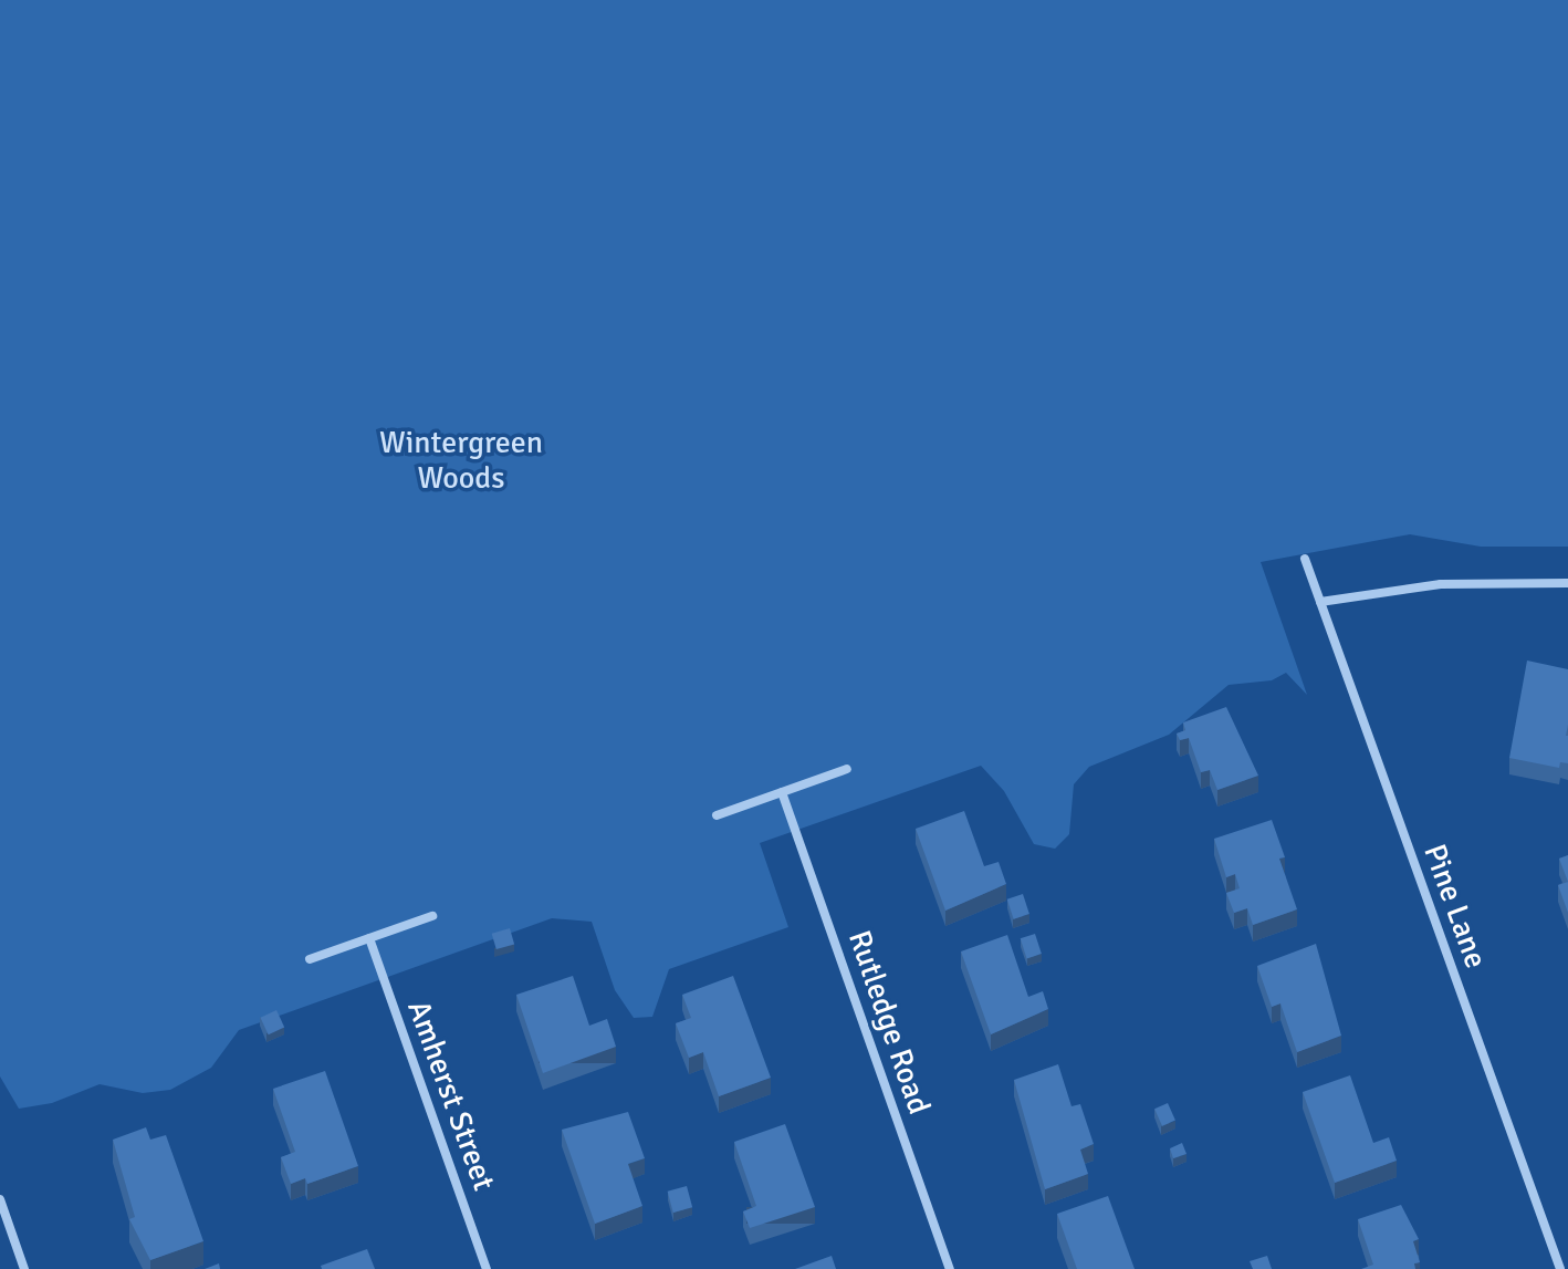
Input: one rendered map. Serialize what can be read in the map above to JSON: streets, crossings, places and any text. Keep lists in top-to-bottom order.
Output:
{
  "streets": {
    "street": ["Pine Lane", "Rutledge Road", "Amherst Street"]
  },
  "parks": ["Wintergreen Woods"]
}
